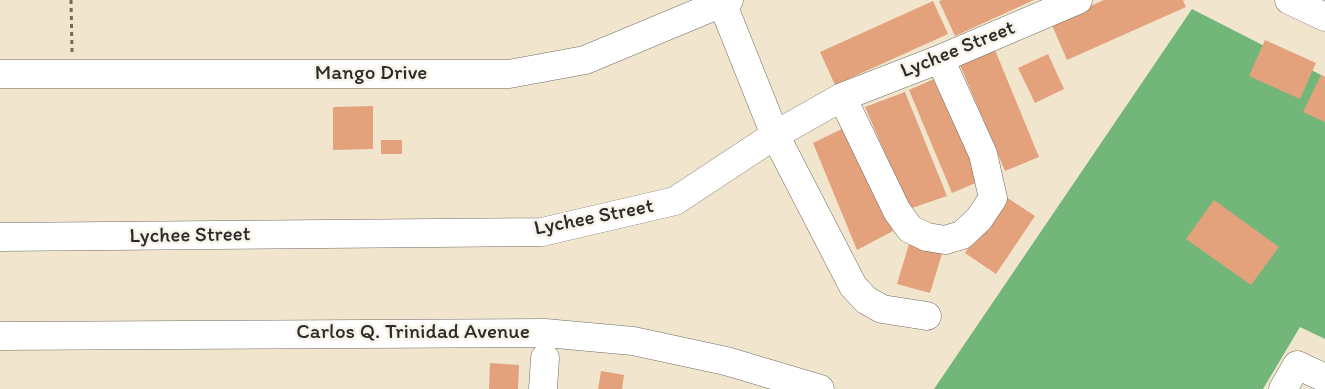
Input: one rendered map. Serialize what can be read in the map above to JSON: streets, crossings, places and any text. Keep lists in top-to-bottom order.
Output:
{
  "streets": {
    "street": ["Lychee Street", "Mango Drive", "Carlos Q. Trinidad Avenue"]
  }
}
